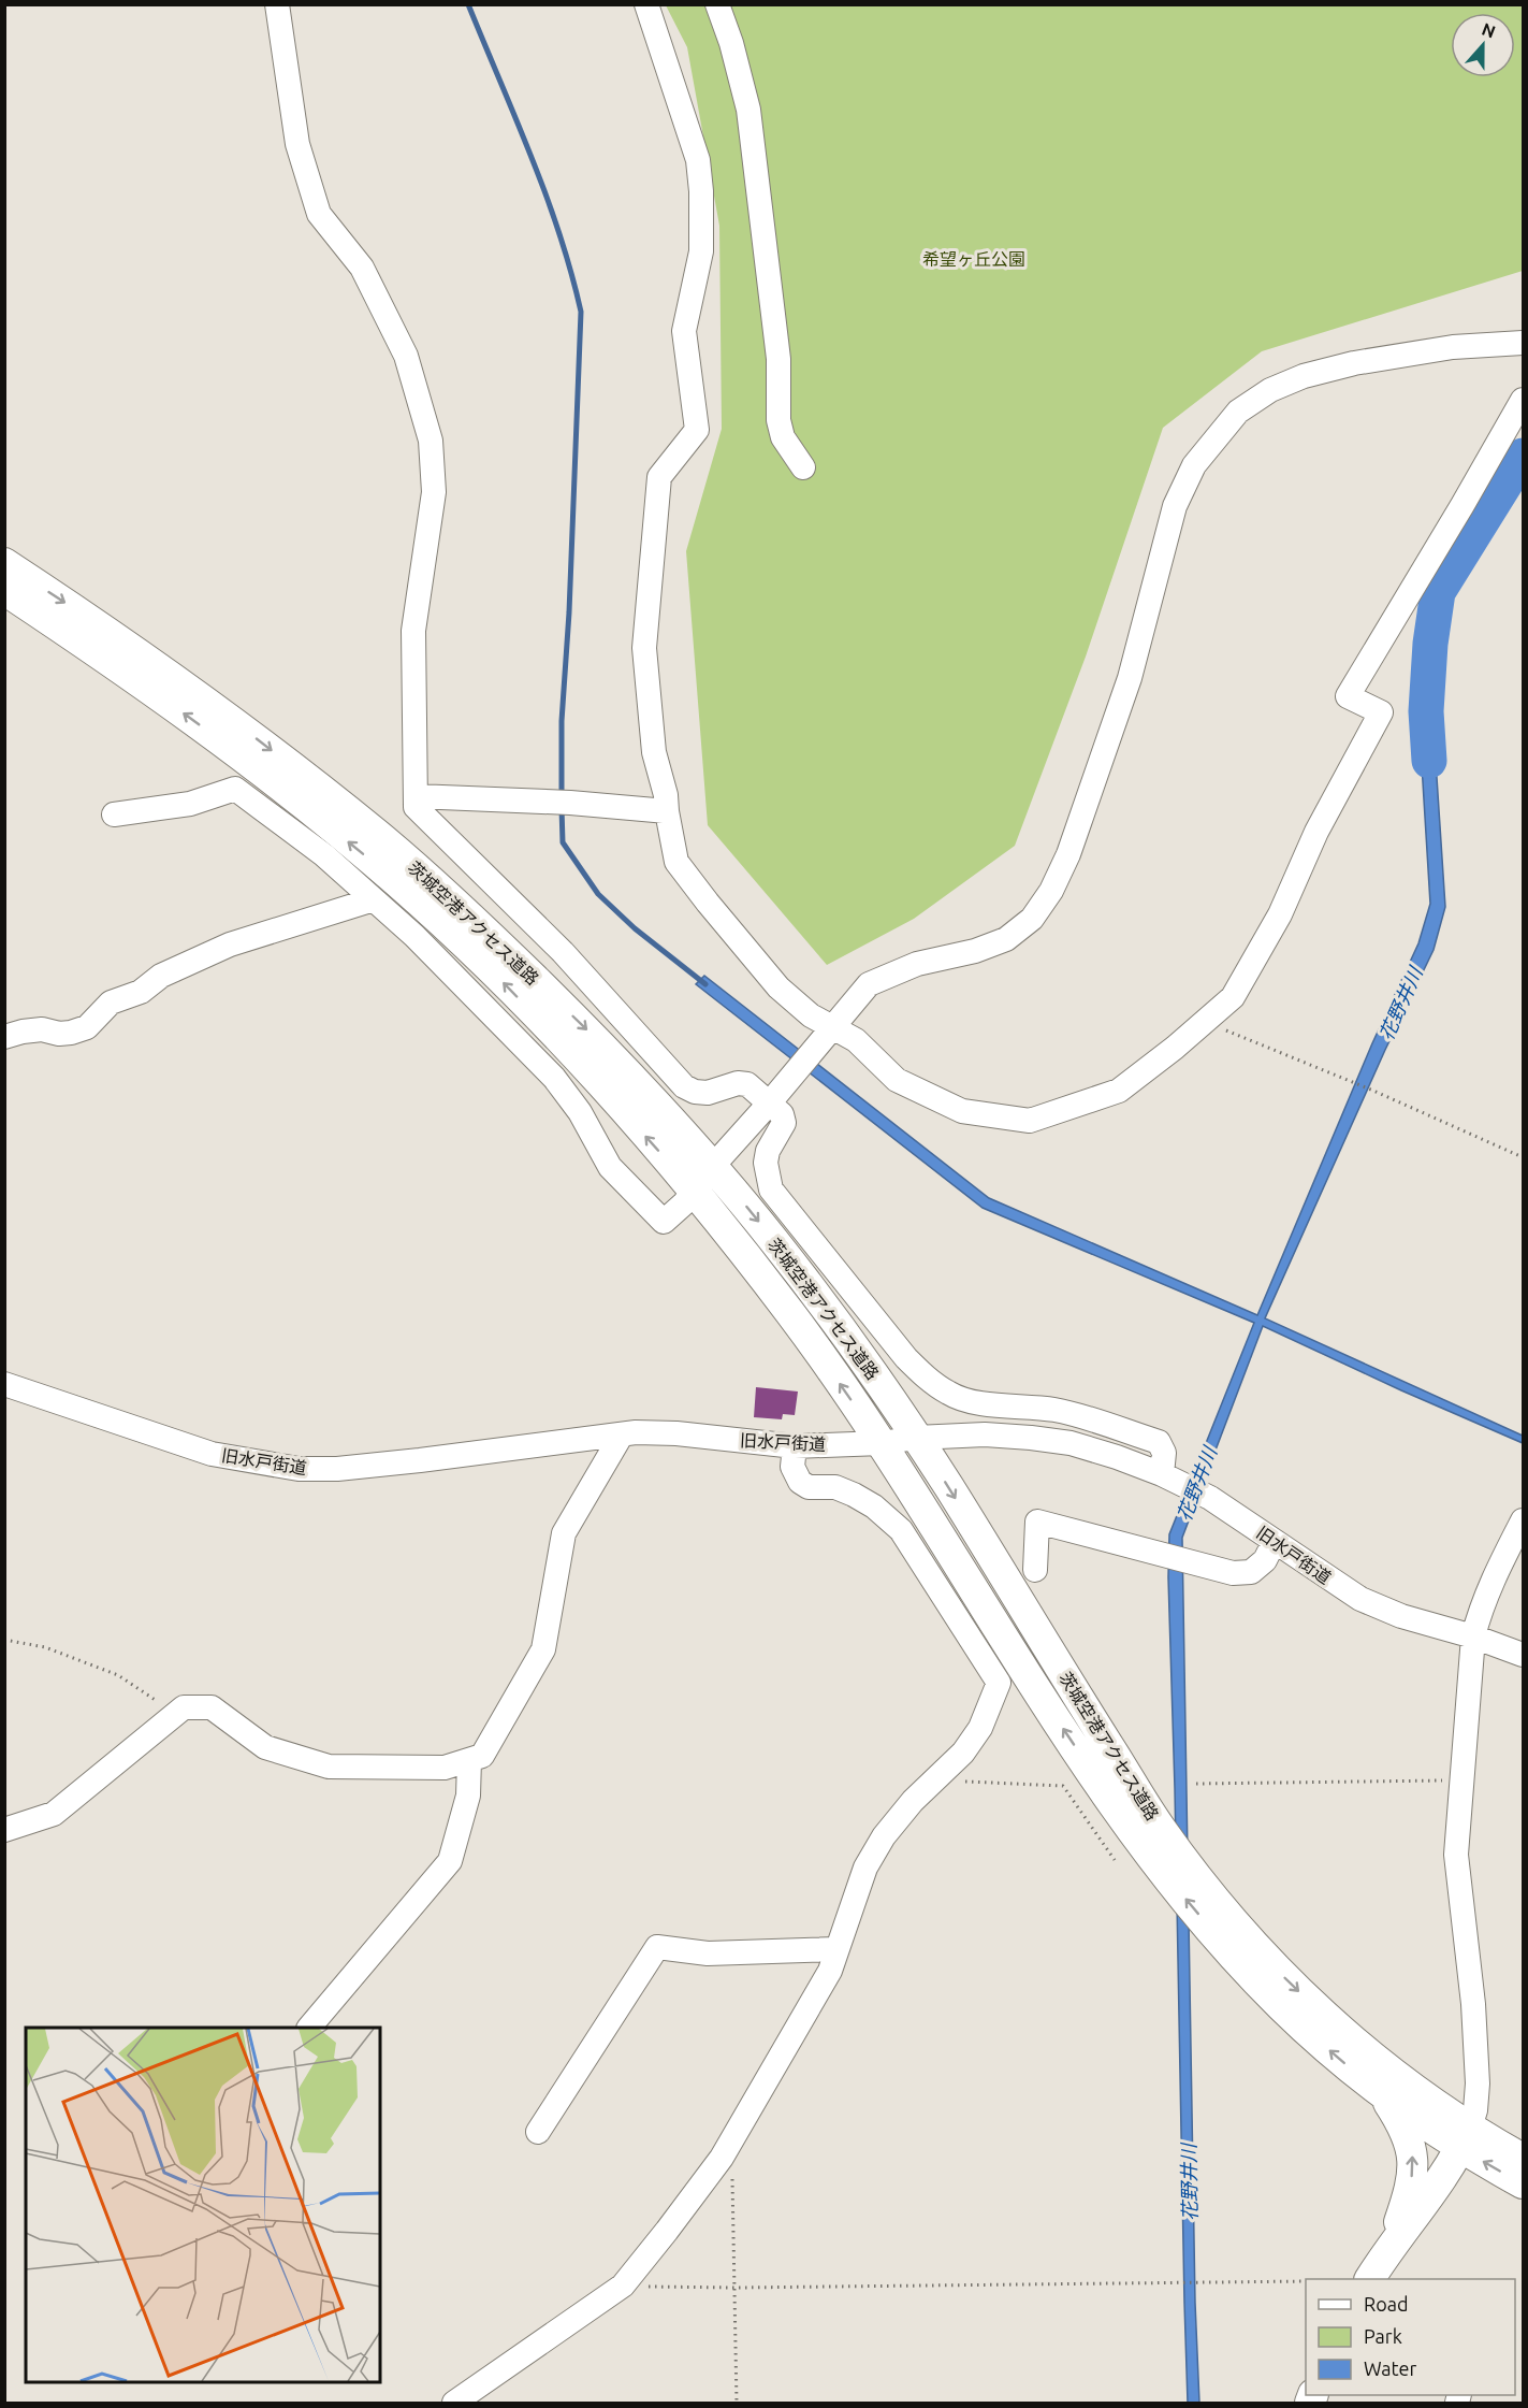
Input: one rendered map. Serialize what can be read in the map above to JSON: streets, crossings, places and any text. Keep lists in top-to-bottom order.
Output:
{
  "streets": {
    "main road": ["茨城空港アクセス道路"],
    "street": ["旧水戸街道"]
  },
  "crossings": [
    ["茨城空港アクセス道路", "旧水戸街道"]
  ],
  "water": ["花野井川"],
  "parks": ["希望ヶ丘公園"],
  "legend": ["Road", "Park", "Water"],
  "north": "top"
}
